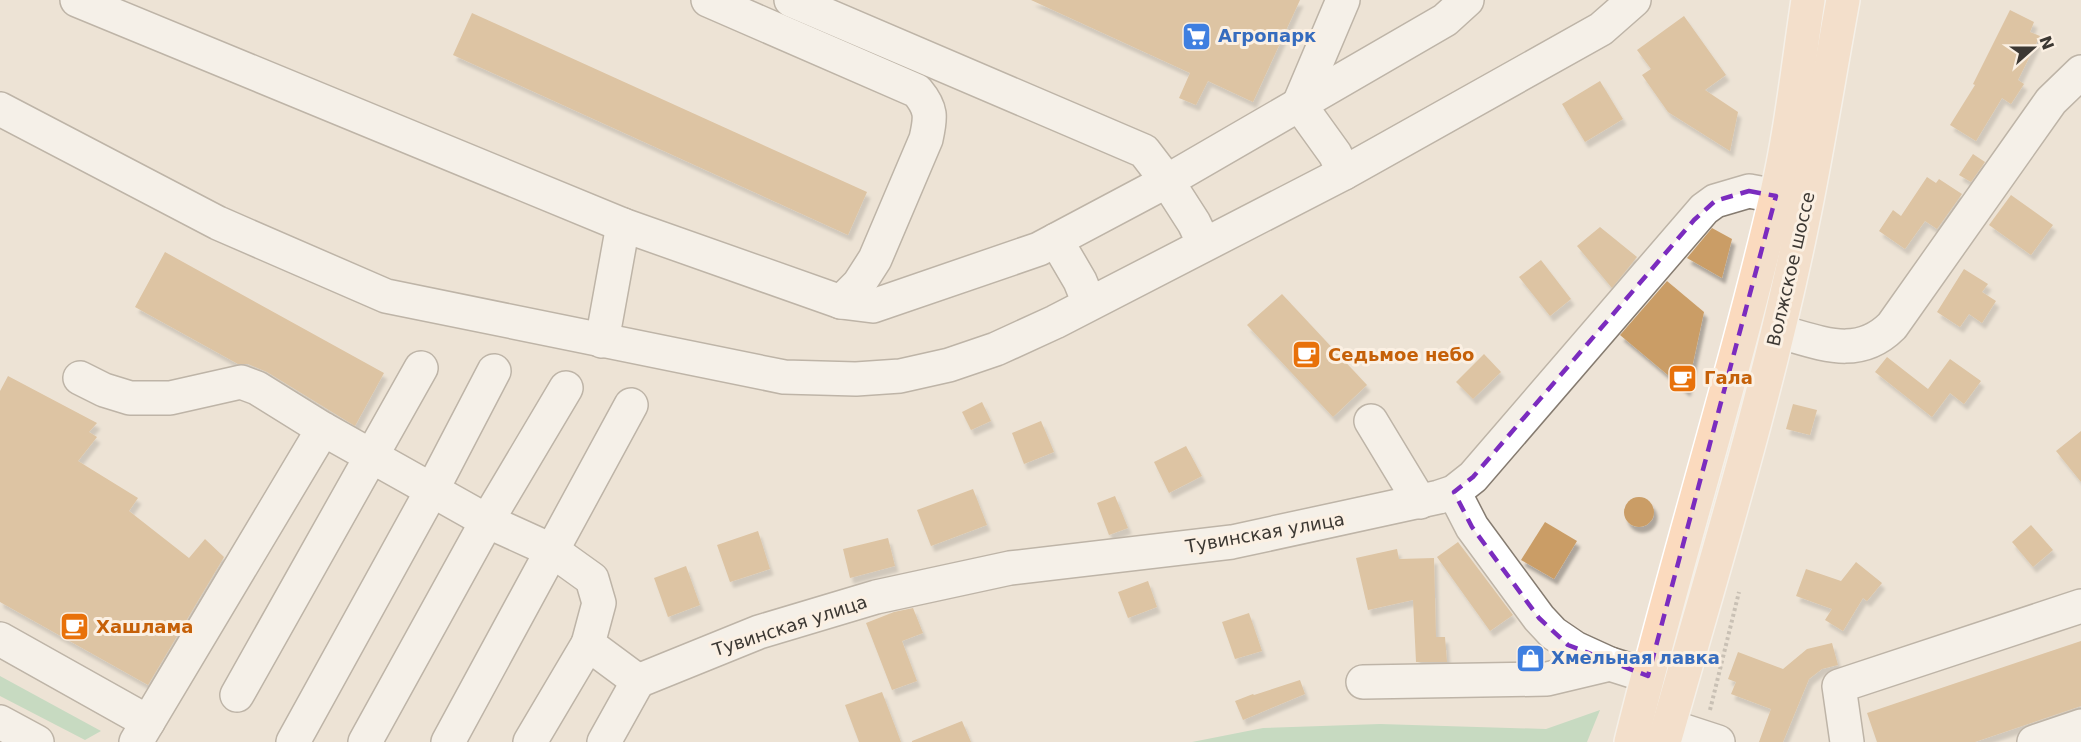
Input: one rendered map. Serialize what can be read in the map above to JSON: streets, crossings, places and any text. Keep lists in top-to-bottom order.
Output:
{
  "streets": {
    "main road": ["Волжское шоссе"],
    "street": ["Тувинская улица"]
  },
  "crossings": [
    ["Волжское шоссе", "Тувинская улица"]
  ],
  "places": {
    "supermarket": ["Агропарк"],
    "cafe": ["Седьмое небо", "Гала", "Хашлама"],
    "shop": ["Хмельная лавка"]
  },
  "north": "right"
}
